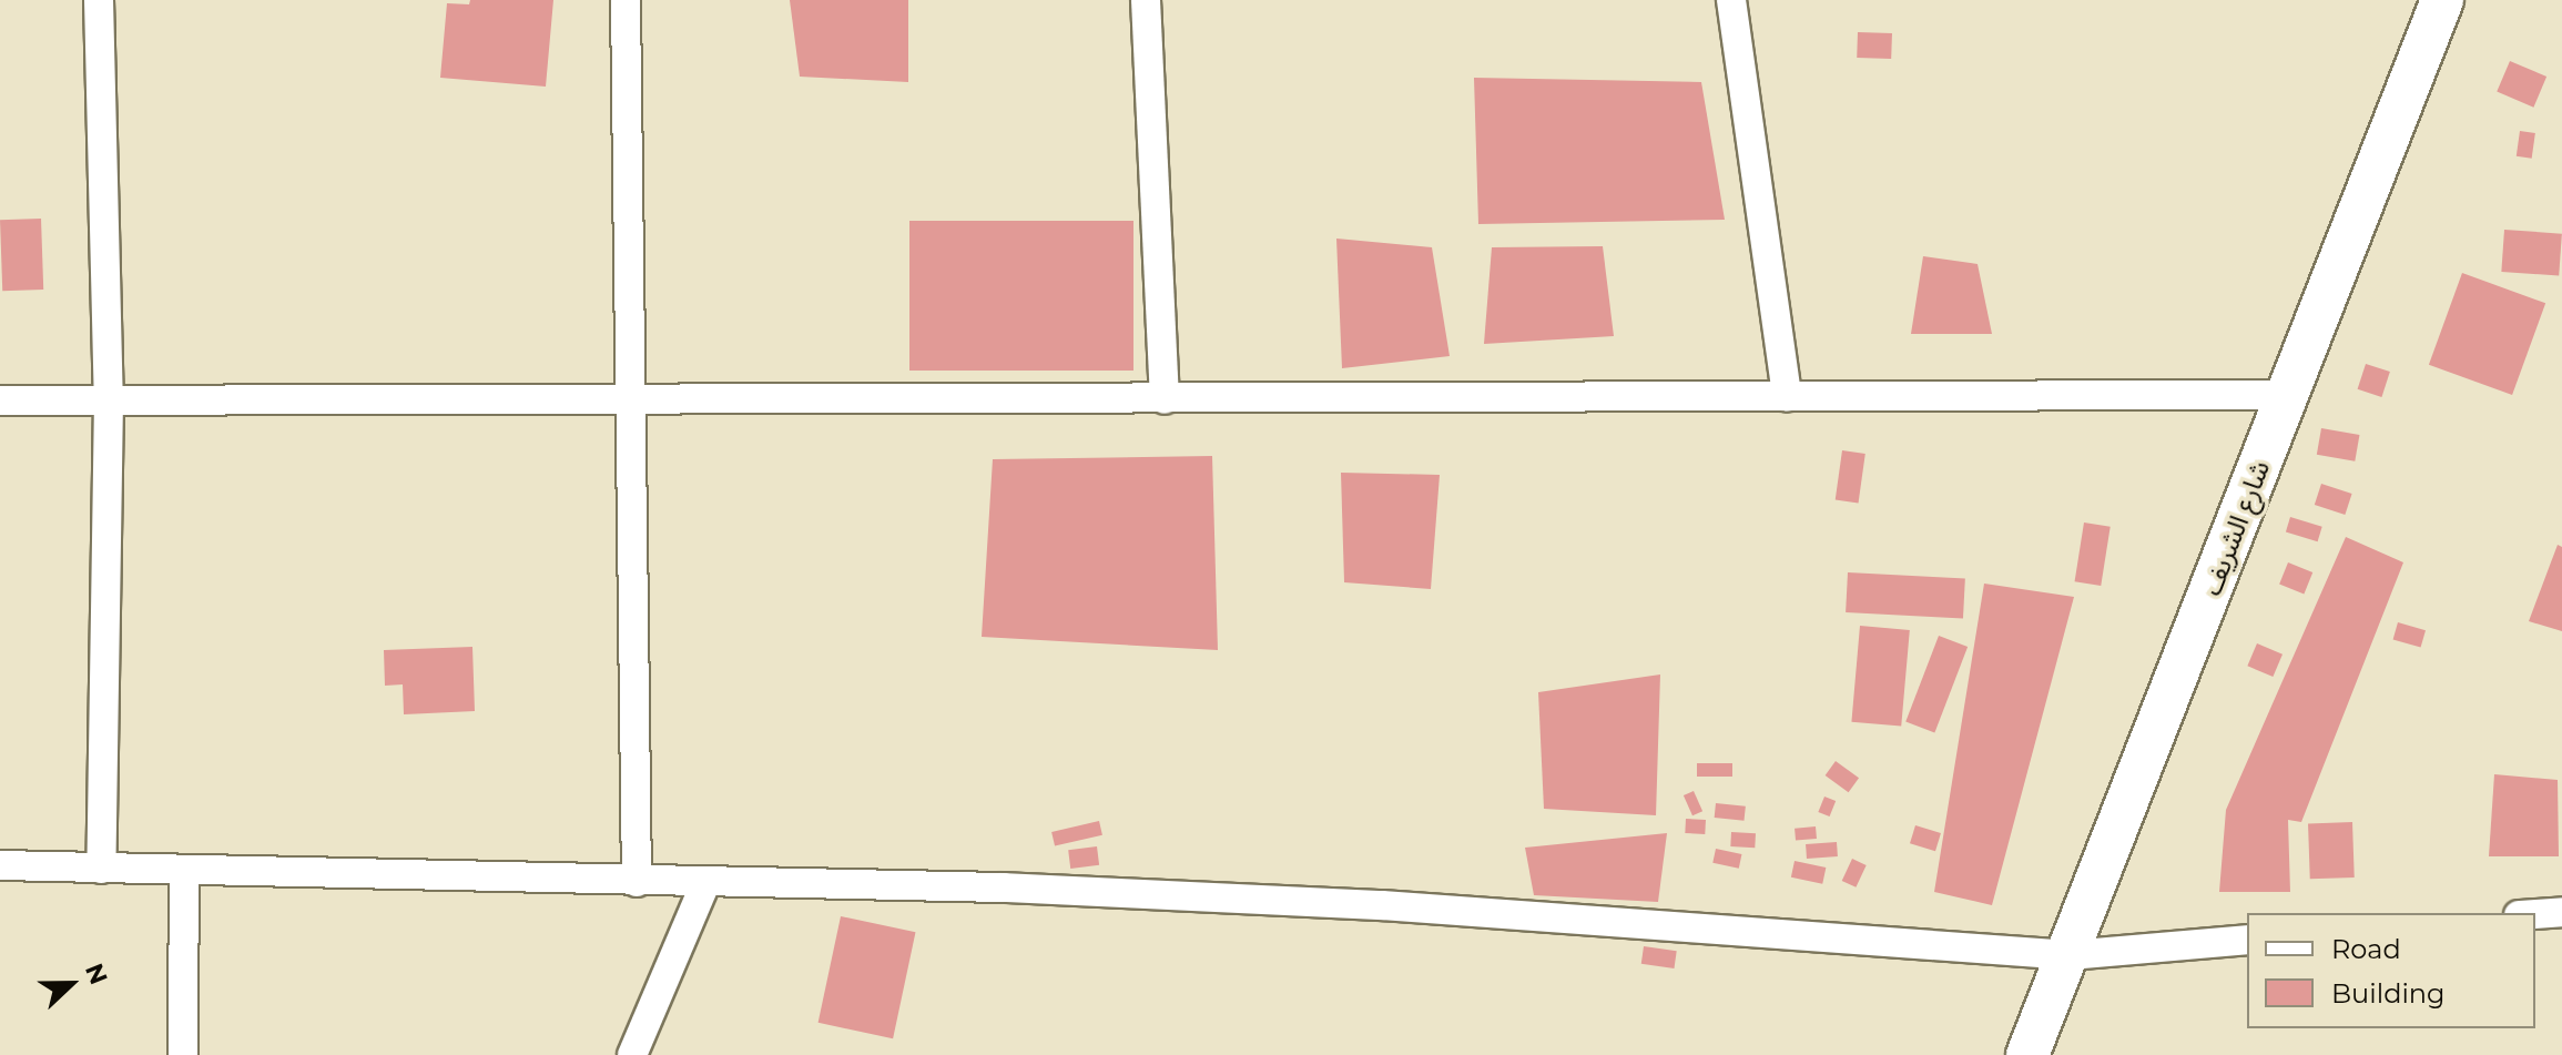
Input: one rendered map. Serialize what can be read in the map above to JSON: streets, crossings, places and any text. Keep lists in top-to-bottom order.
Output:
{
  "streets": {
    "main road": ["شارع الشريف"]
  },
  "legend": ["Road", "Building"],
  "north": "right"
}
